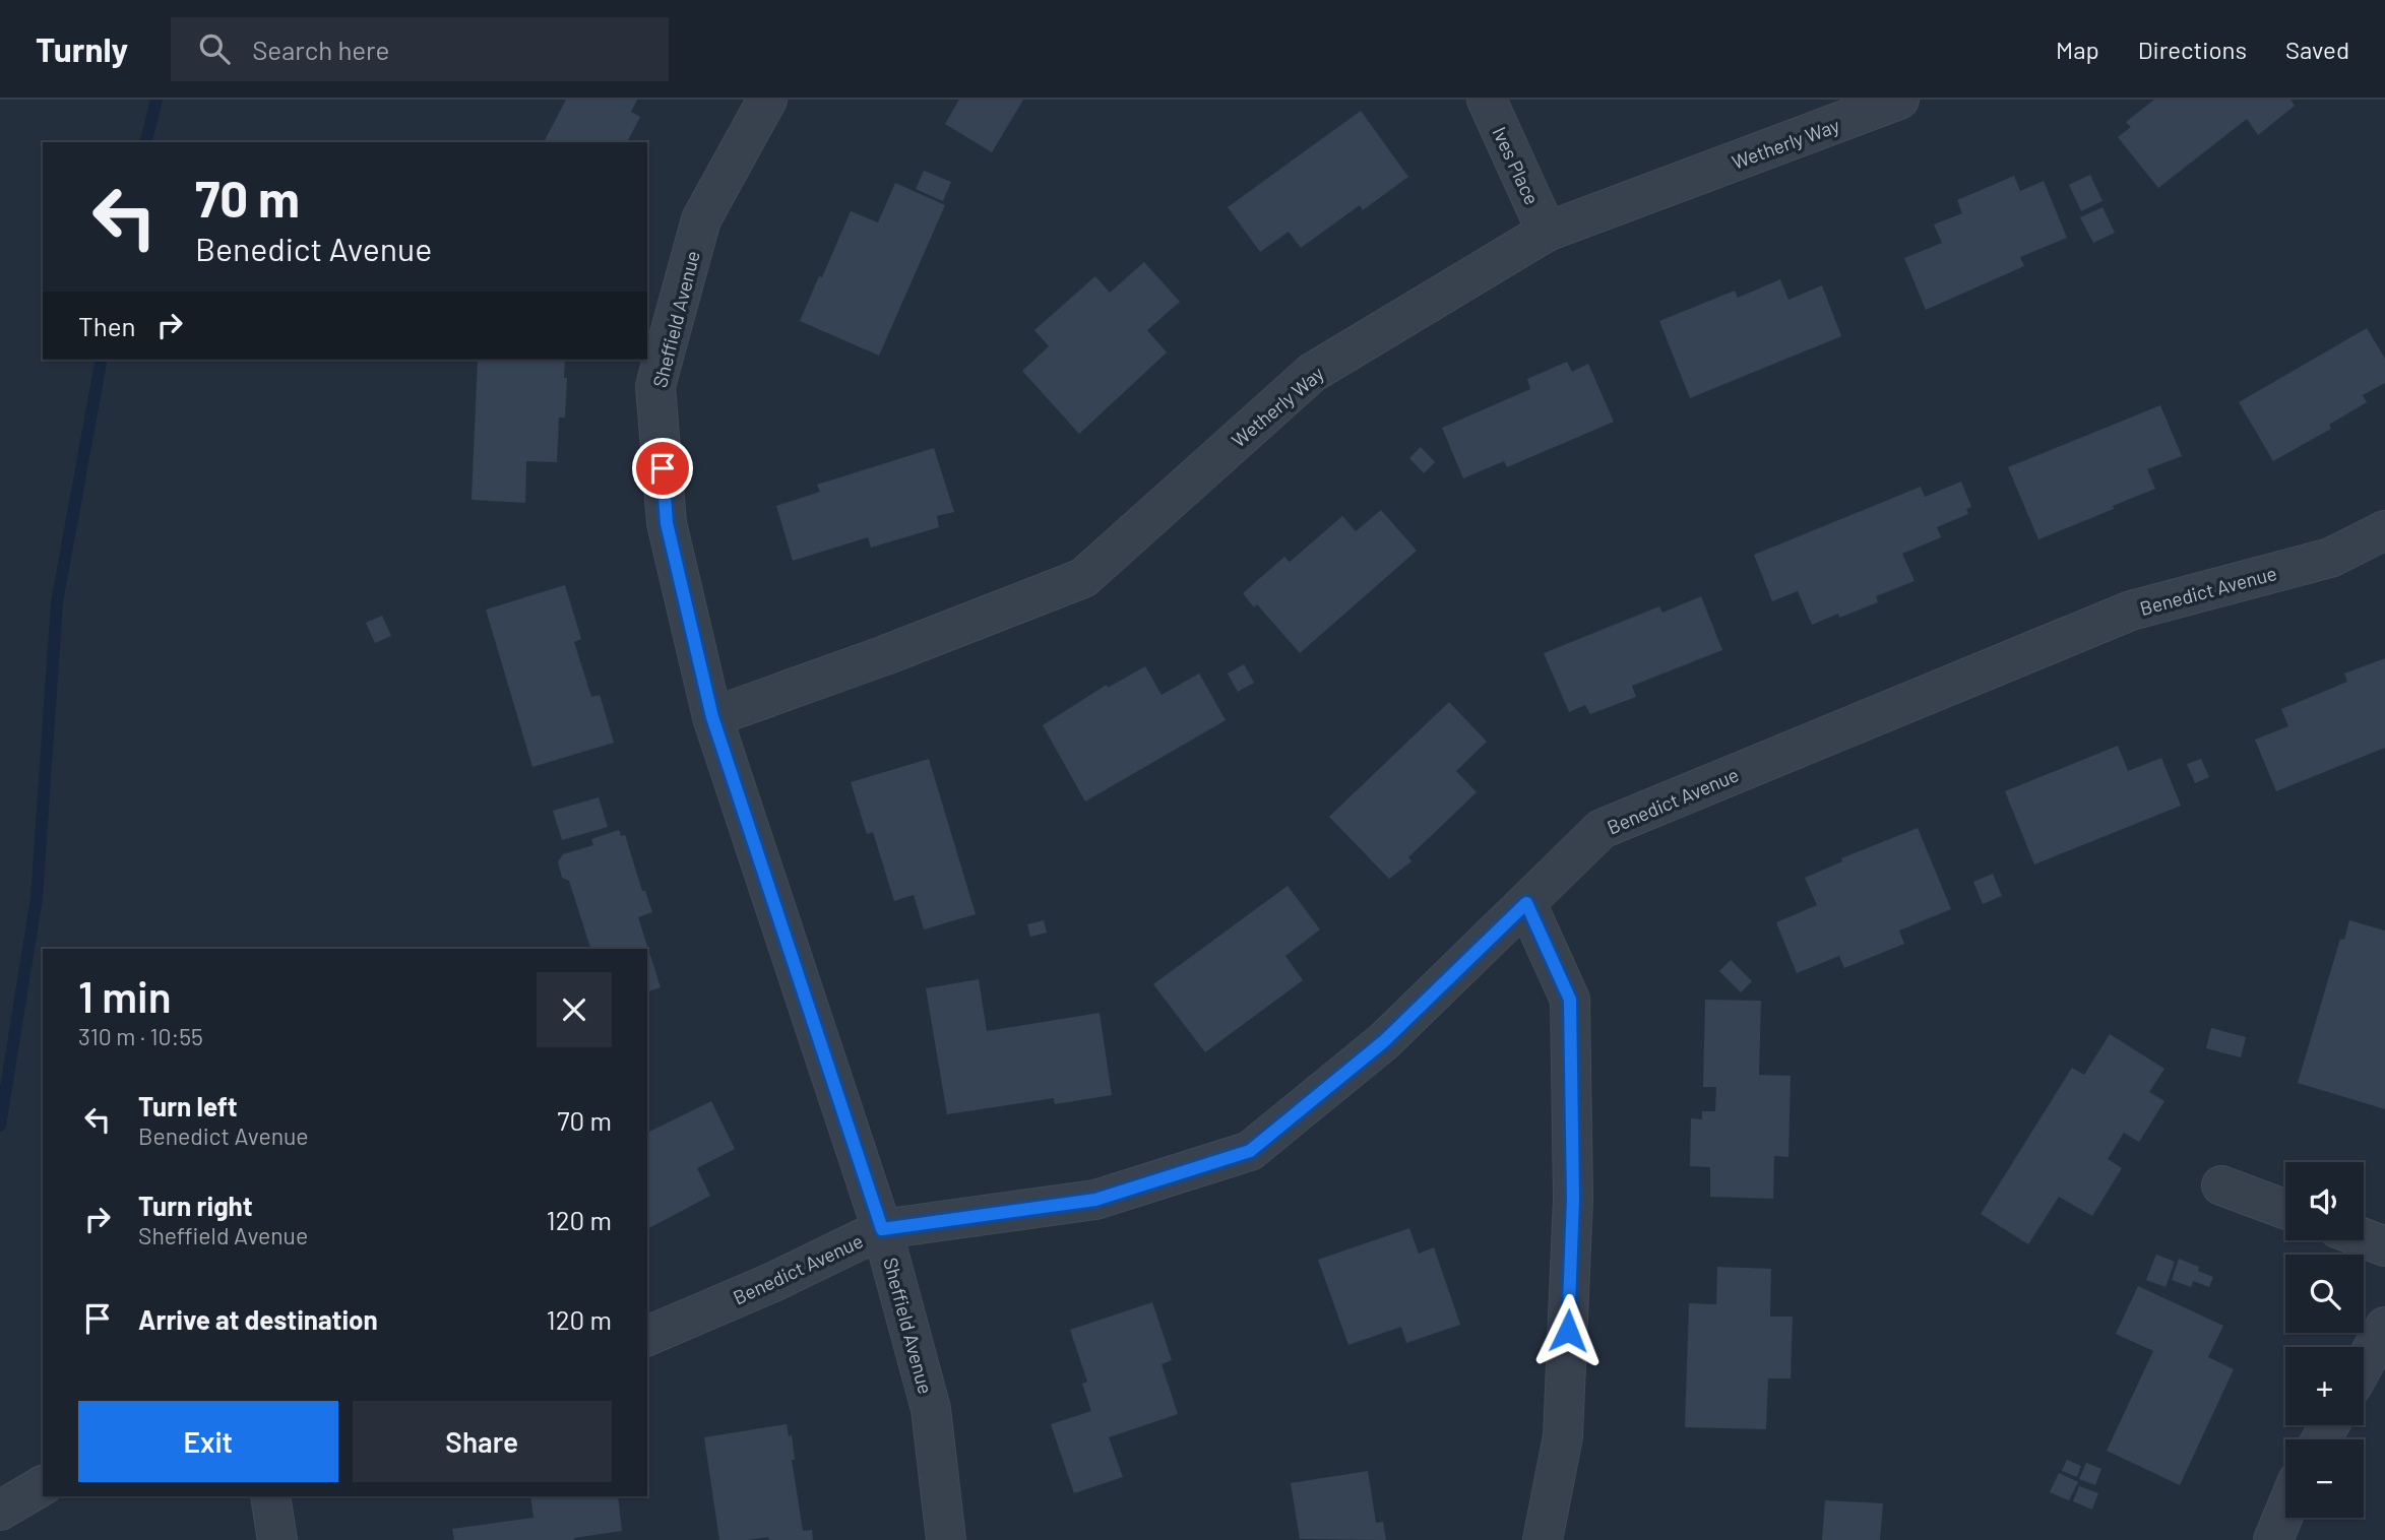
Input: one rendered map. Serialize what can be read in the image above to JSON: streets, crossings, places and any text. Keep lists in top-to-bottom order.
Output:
{
  "streets": {
    "street": [
      "Wetherly Way",
      "Ives Place",
      "Sheffield Avenue",
      "Benedict Avenue"
    ]
  },
  "crossings": [
    ["Wetherly Way", "Ives Place"],
    ["Wetherly Way", "Sheffield Avenue"],
    ["Sheffield Avenue", "Benedict Avenue"]
  ],
  "page": {
    "header": "Turnly",
    "search": "Search here",
    "nav": ["Map", "Directions", "Saved"],
    "turn": ["70 m", "Benedict Avenue"],
    "then": "Then",
    "heading": ["1 min", "310 m · 10:55"],
    "list": [
      {
        "name": "Turn left",
        "note": "Benedict Avenue",
        "value": "70 m"
      },
      {
        "name": "Turn right",
        "note": "Sheffield Avenue",
        "value": "120 m"
      },
      {
        "name": "Arrive at destination",
        "value": "120 m"
      }
    ],
    "map_buttons": ["+", "−"],
    "buttons": ["Exit", "Share"]
  }
}
